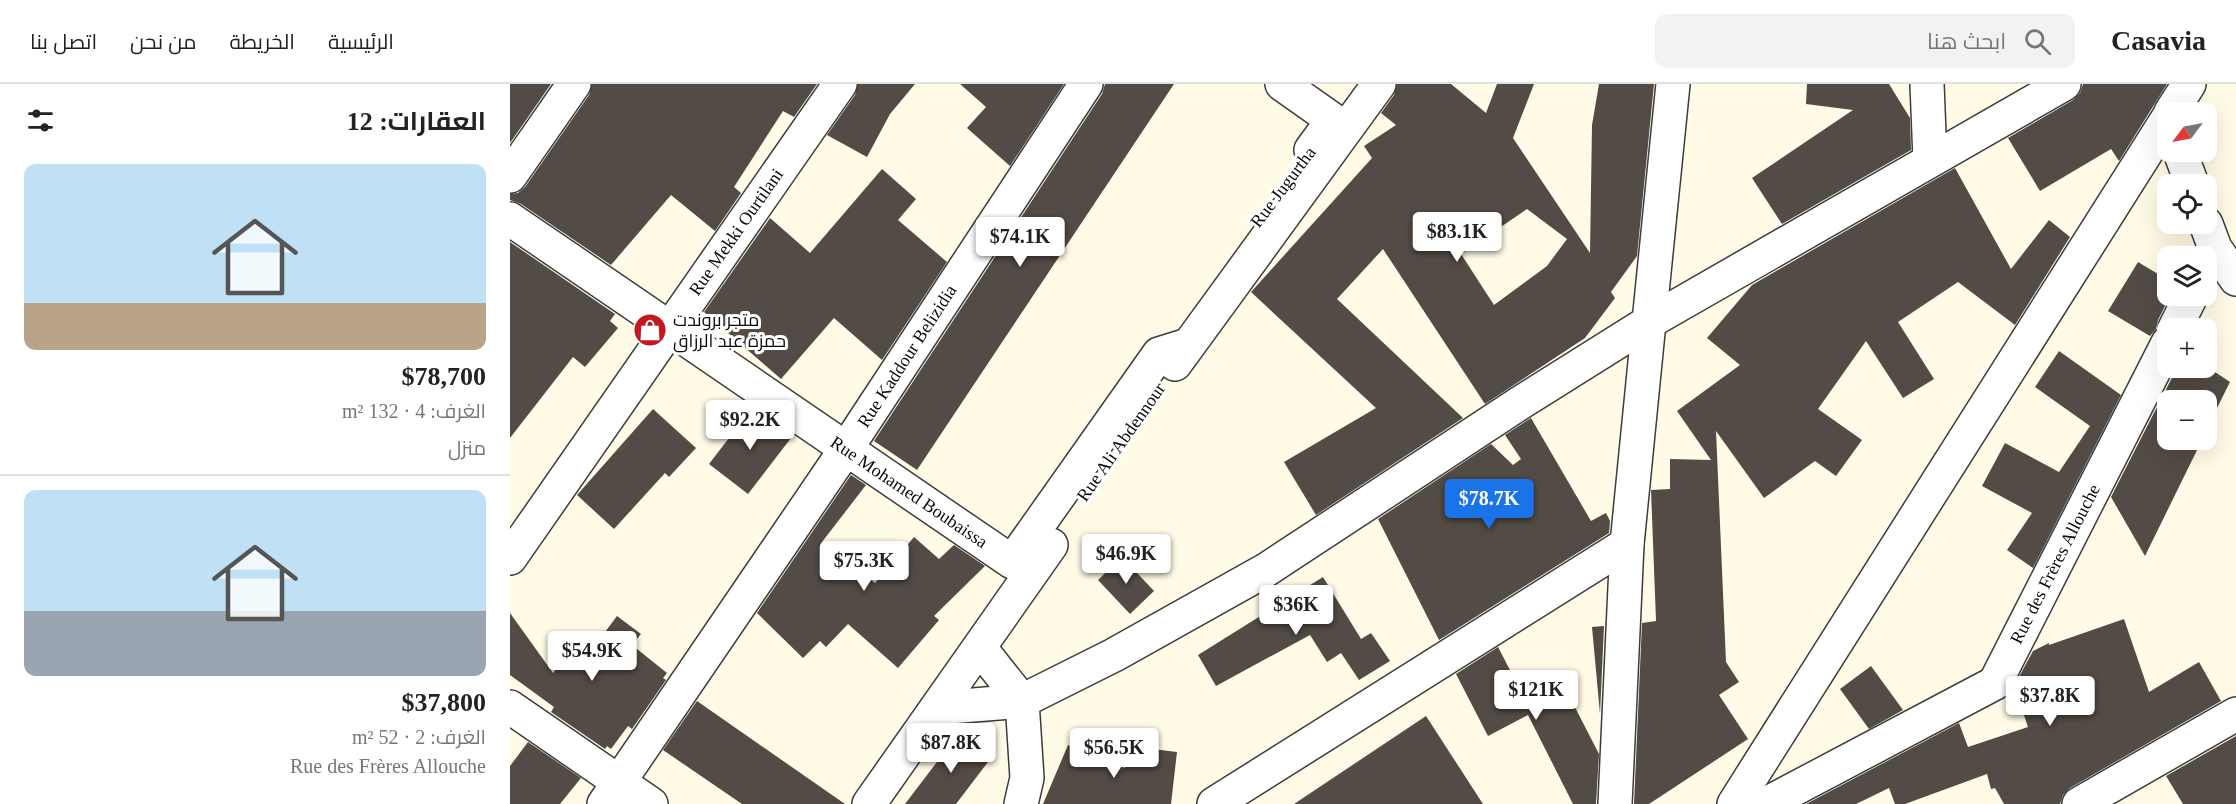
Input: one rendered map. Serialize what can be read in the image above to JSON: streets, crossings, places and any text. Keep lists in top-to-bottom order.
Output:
{
  "streets": {
    "street": [
      "Rue Jugurtha",
      "Rue Mekki Ourtilani",
      "Rue Kaddour Belizidia",
      "Rue Ali Abdennour",
      "Rue Mohamed Boubaissa",
      "Rue des Frères Allouche"
    ]
  },
  "crossings": [
    ["Rue Jugurtha", "Rue Ali Abdennour"],
    ["Rue Mekki Ourtilani", "Rue Mohamed Boubaissa"],
    ["Rue Kaddour Belizidia", "Rue Mohamed Boubaissa"],
    ["Rue Ali Abdennour", "Rue Mohamed Boubaissa"]
  ],
  "places": {
    "shop": ["متجر بروندت حمزة عبد الرزاق"]
  },
  "north": "bottom left",
  "page": {
    "header": "Casavia",
    "search": "ابحث هنا",
    "nav": [
      "الرئيسية",
      "الخريطة",
      "من نحن",
      "اتصل بنا"
    ],
    "heading": "العقارات: 12",
    "map_buttons": ["+", "−"],
    "list": [
      {
        "name": "$78,700",
        "note": "الغرف: 4 · 132 m² · منزل"
      },
      {
        "name": "$37,800",
        "note": "الغرف: 2 · 52 m² · Rue des Frères Allouche"
      }
    ],
    "price": [
      "$83.1K",
      "$74.1K",
      "$92.2K",
      "$78.7K",
      "$46.9K",
      "$75.3K",
      "$36K",
      "$54.9K",
      "$121K",
      "$37.8K",
      "$87.8K",
      "$56.5K"
    ]
  }
}
